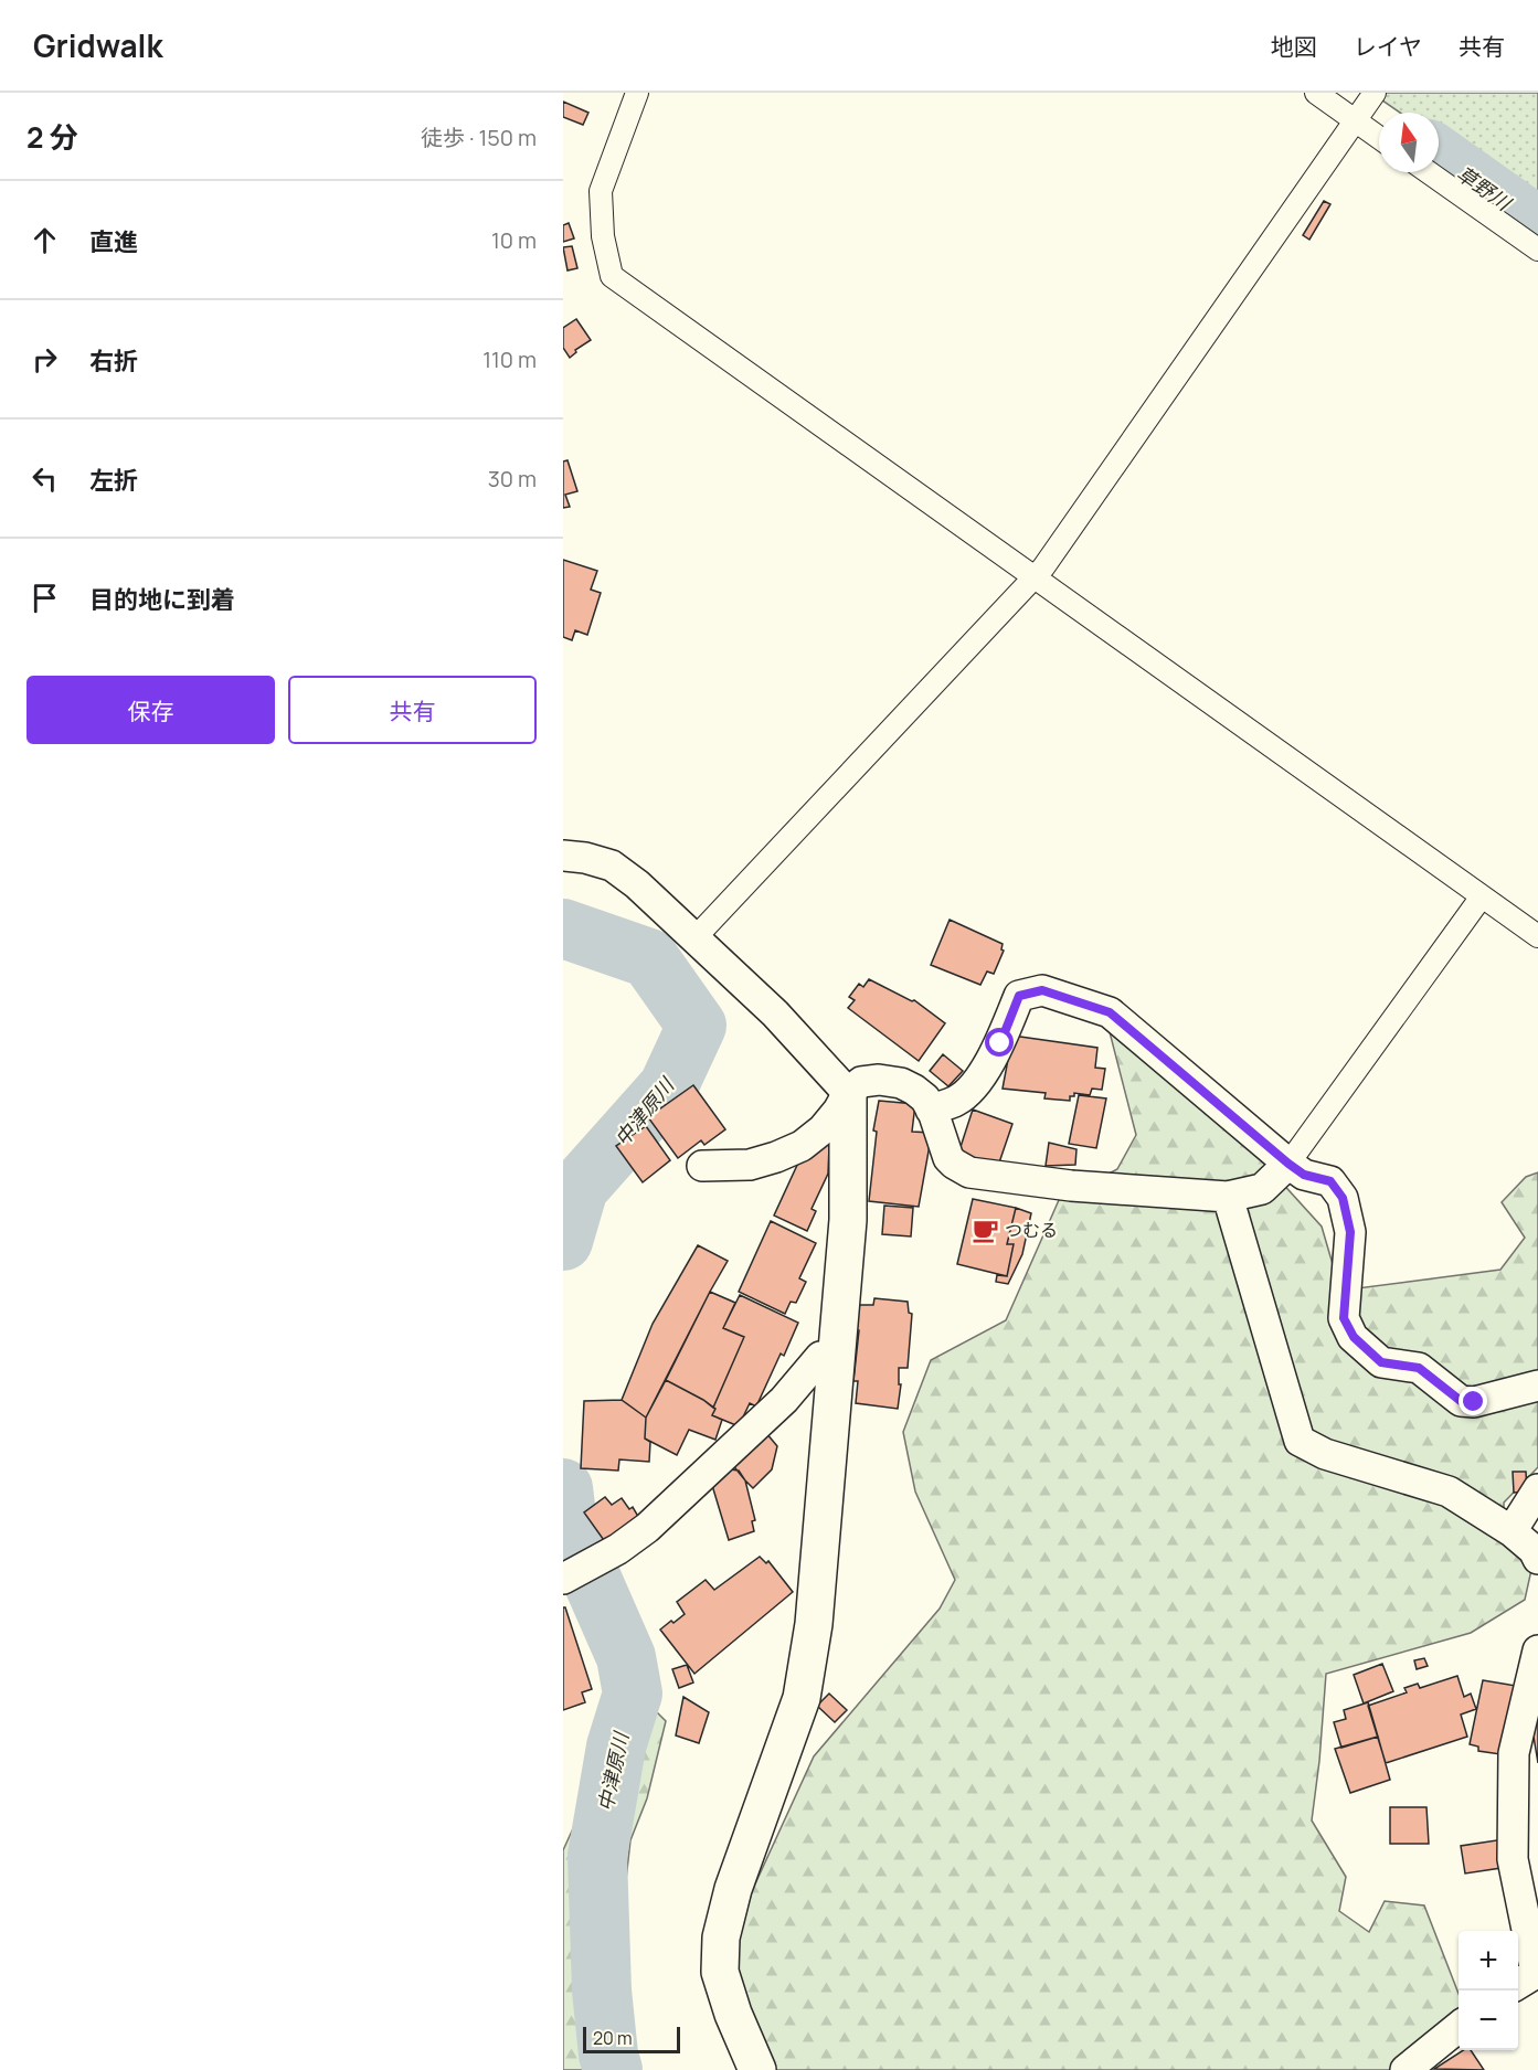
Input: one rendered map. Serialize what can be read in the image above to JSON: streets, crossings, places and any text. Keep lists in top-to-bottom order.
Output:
{
  "water": ["草野川", "中津原川"],
  "places": {
    "cafe": ["つむる"]
  },
  "scale_bar": "20 m",
  "north": "top",
  "page": {
    "header": "Gridwalk",
    "nav": ["地図", "レイヤ", "共有"],
    "heading": ["2 分", "徒歩 · 150 m"],
    "list": [
      ["直進", "10 m"],
      ["右折", "110 m"],
      ["左折", "30 m"],
      "目的地に到着"
    ],
    "buttons": ["保存", "共有"],
    "map_buttons": ["+", "−"],
    "scale": "20 m"
  }
}
